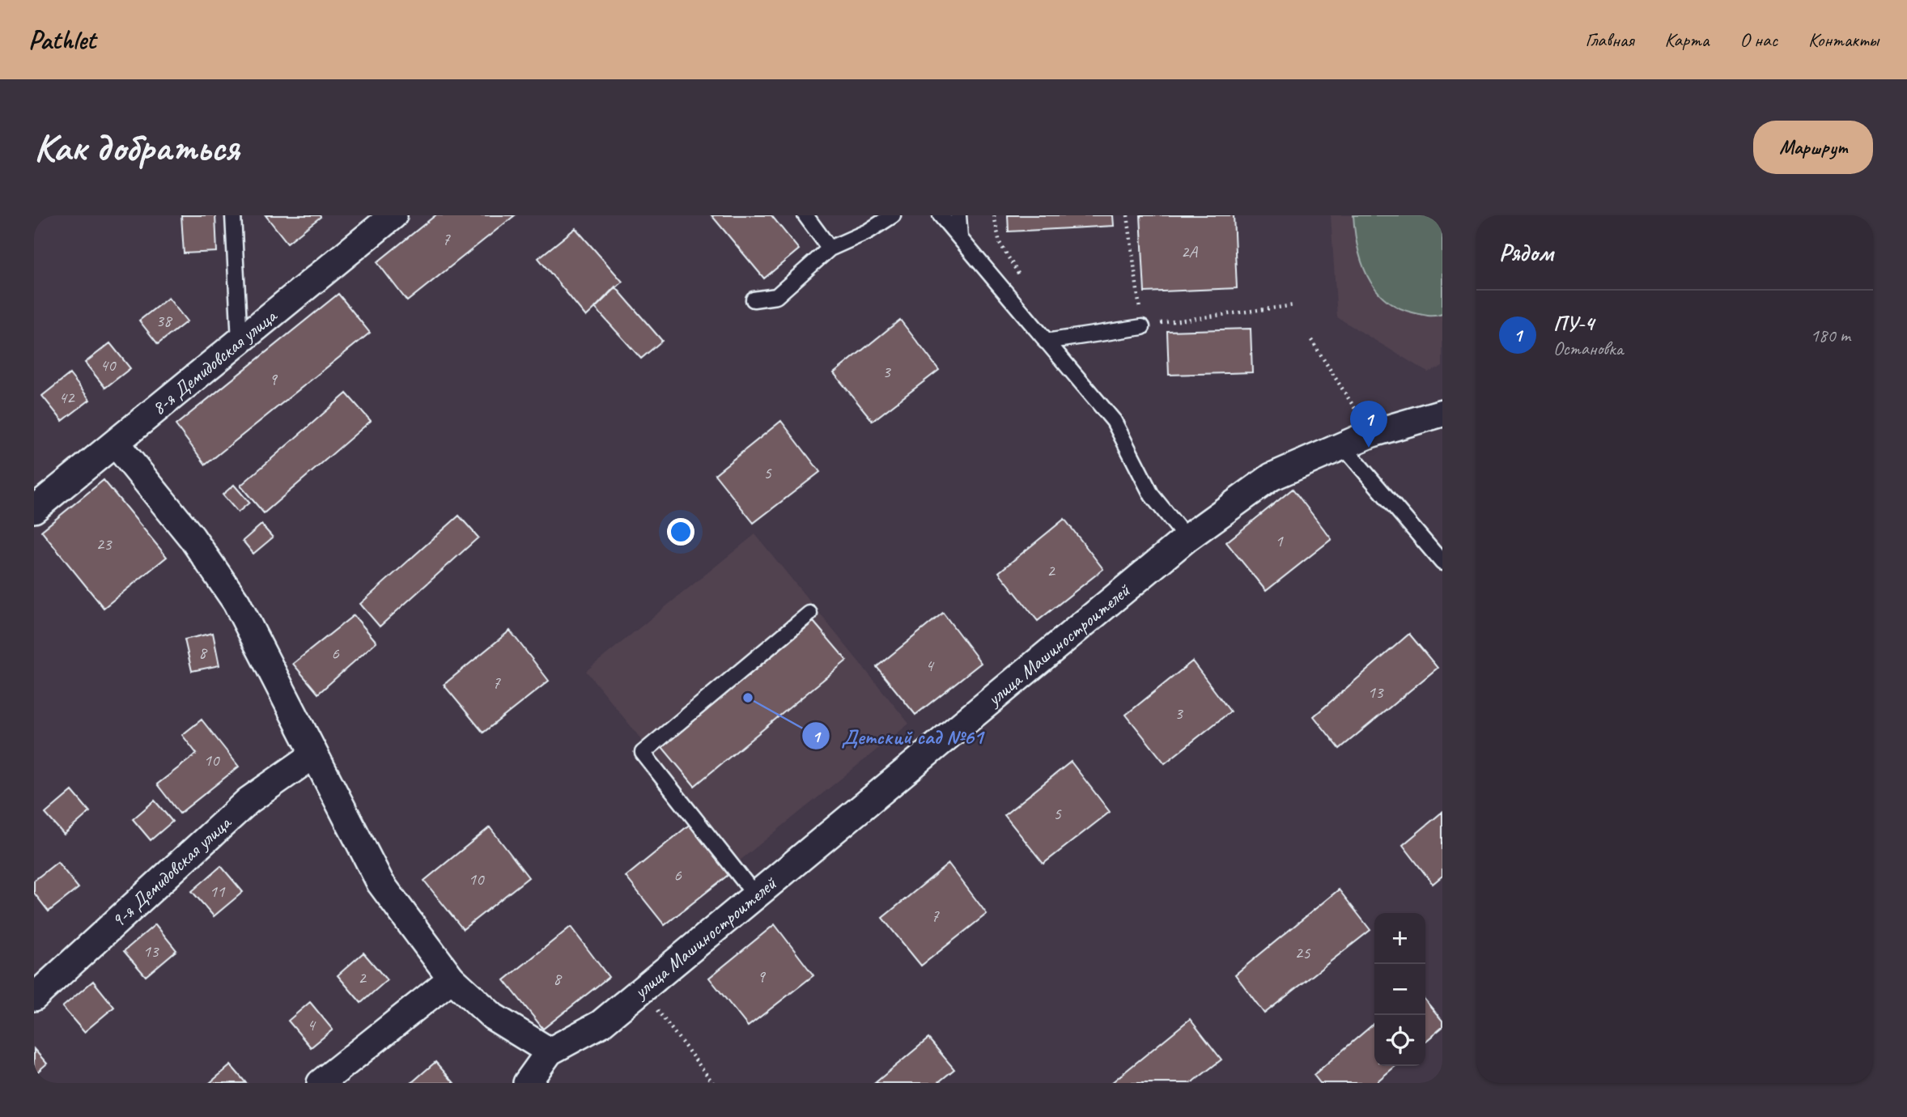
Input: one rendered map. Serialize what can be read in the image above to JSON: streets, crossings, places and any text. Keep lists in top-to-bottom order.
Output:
{
  "streets": {
    "street": ["8-я Демидовская улица", "улица Машиностроителей", "9-я Демидовская улица"]
  },
  "places": ["Детский сад №61"],
  "house_numbers": [
    "7",
    "2А",
    "38",
    "40",
    "3",
    "9",
    "42",
    "5",
    "1",
    "23",
    "2",
    "8",
    "6",
    "4",
    "7",
    "13",
    "3",
    "10",
    "5",
    "6",
    "10",
    "11",
    "7",
    "13",
    "25",
    "9",
    "2",
    "8",
    "4"
  ],
  "page": {
    "header": "Pathlet",
    "nav": [
      "Главная",
      "Карта",
      "О нас",
      "Контакты"
    ],
    "buttons": "Маршрут",
    "title": "Как добраться",
    "heading": "Рядом",
    "list": [
      {
        "mark": "1",
        "name": "ПУ-4",
        "note": "Остановка",
        "value": "180 m"
      }
    ],
    "pins": "1",
    "map_buttons": ["+", "−"]
  }
}
